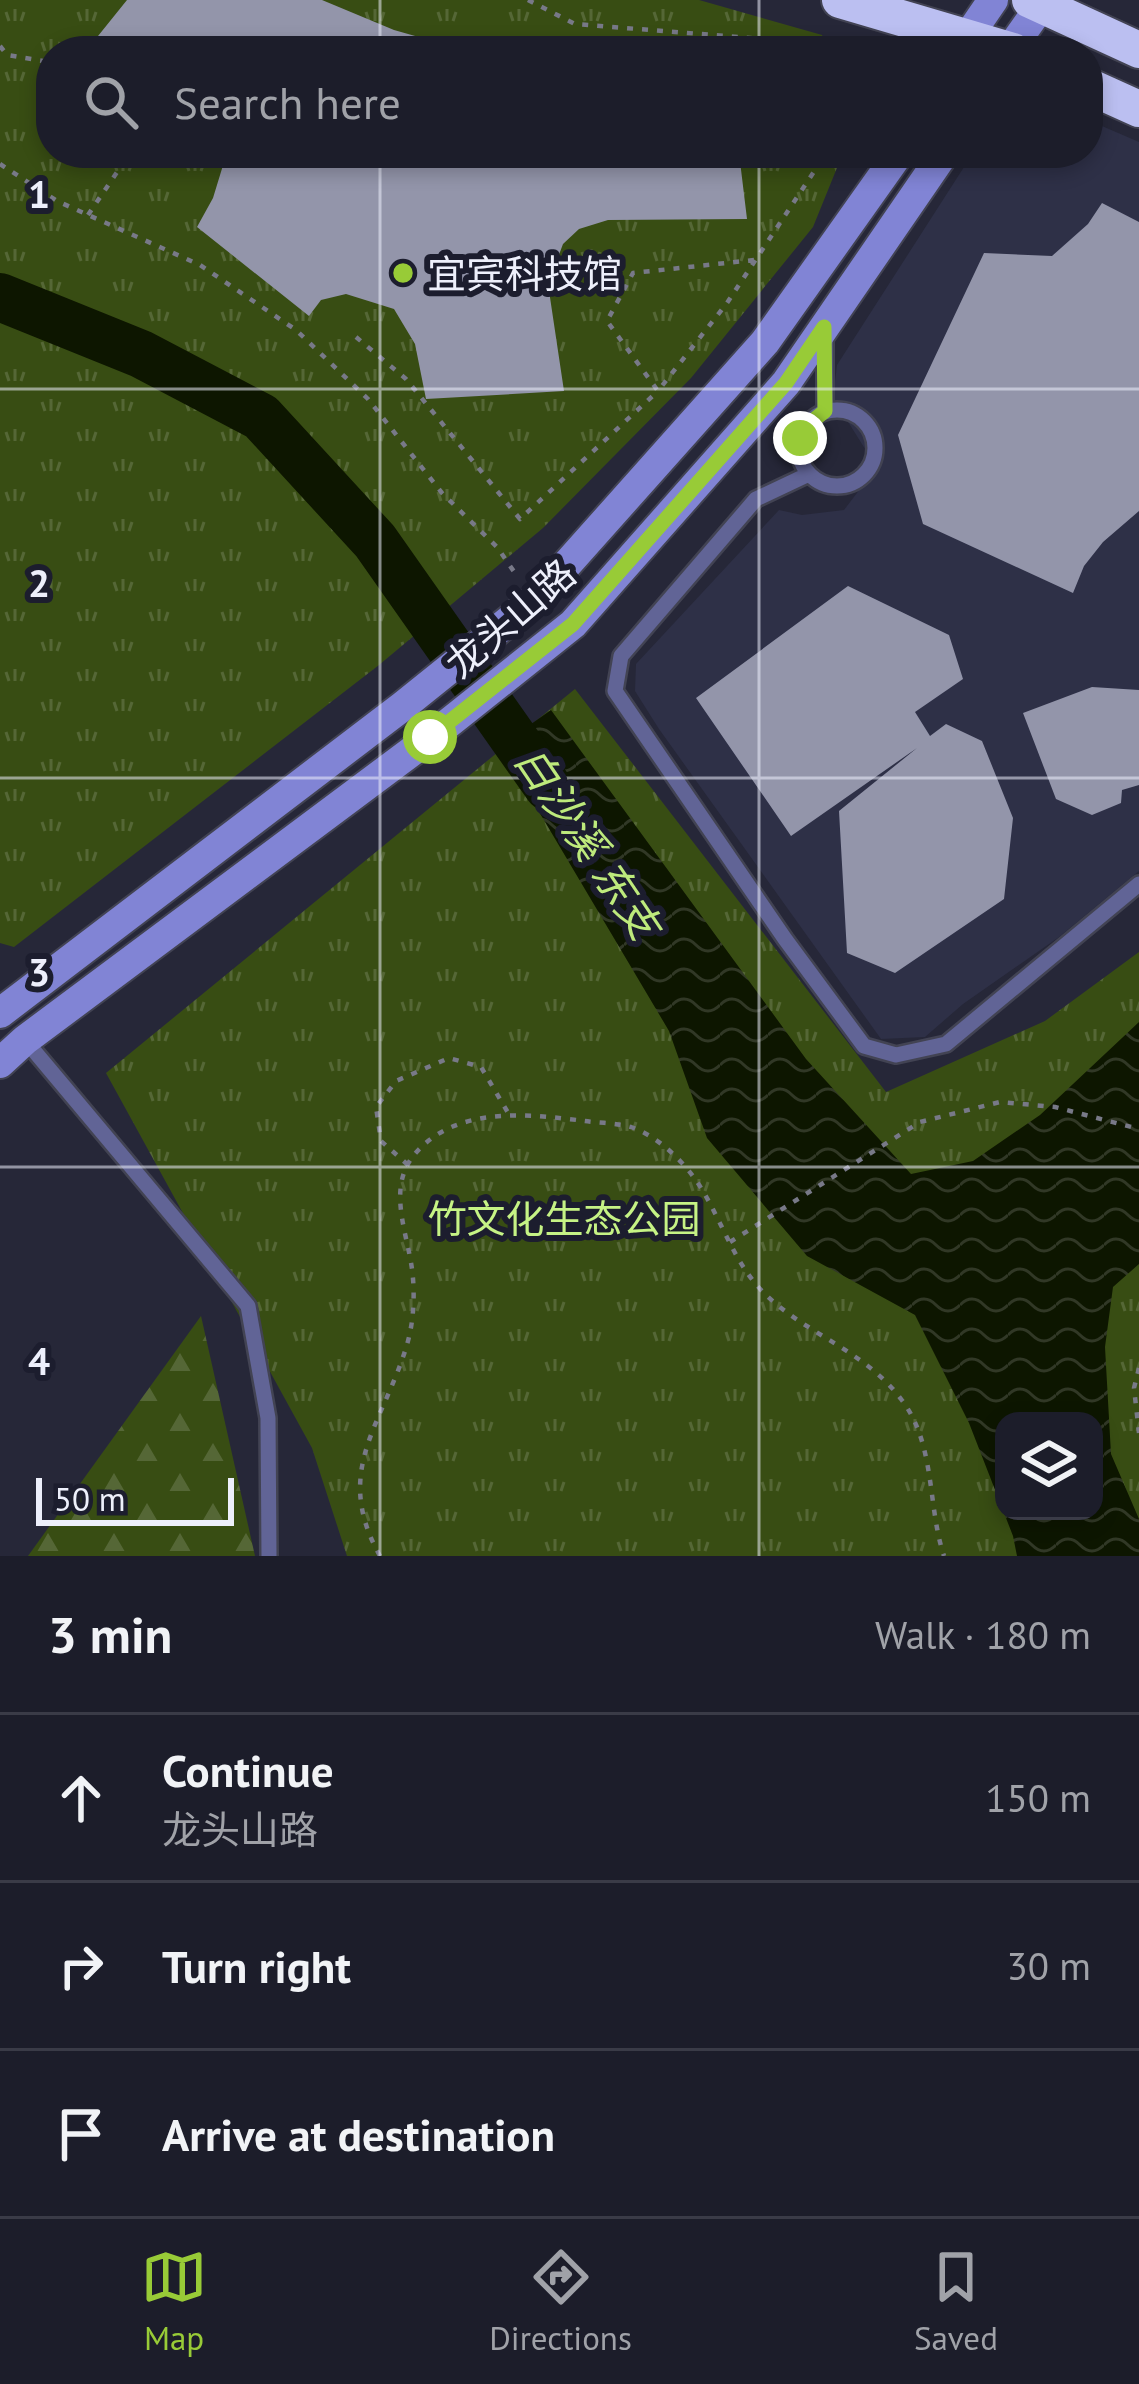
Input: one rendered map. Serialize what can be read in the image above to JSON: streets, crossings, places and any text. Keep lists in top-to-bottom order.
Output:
{
  "streets": {
    "street": ["龙头山路"]
  },
  "water": ["白沙溪 东支"],
  "parks": ["竹文化生态公园"],
  "places": ["宜宾科技馆"],
  "scale_bar": "50 m",
  "page": {
    "search": "Search here",
    "scale": "50 m",
    "heading": ["3 min", "Walk · 180 m"],
    "list": [
      ["Continue", "龙头山路", "150 m"],
      ["Turn right", "30 m"],
      "Arrive at destination"
    ],
    "nav": ["Map", "Directions", "Saved"]
  },
  "grid": {
    "rows": [
      "1",
      "2",
      "3",
      "4"
    ]
  }
}
